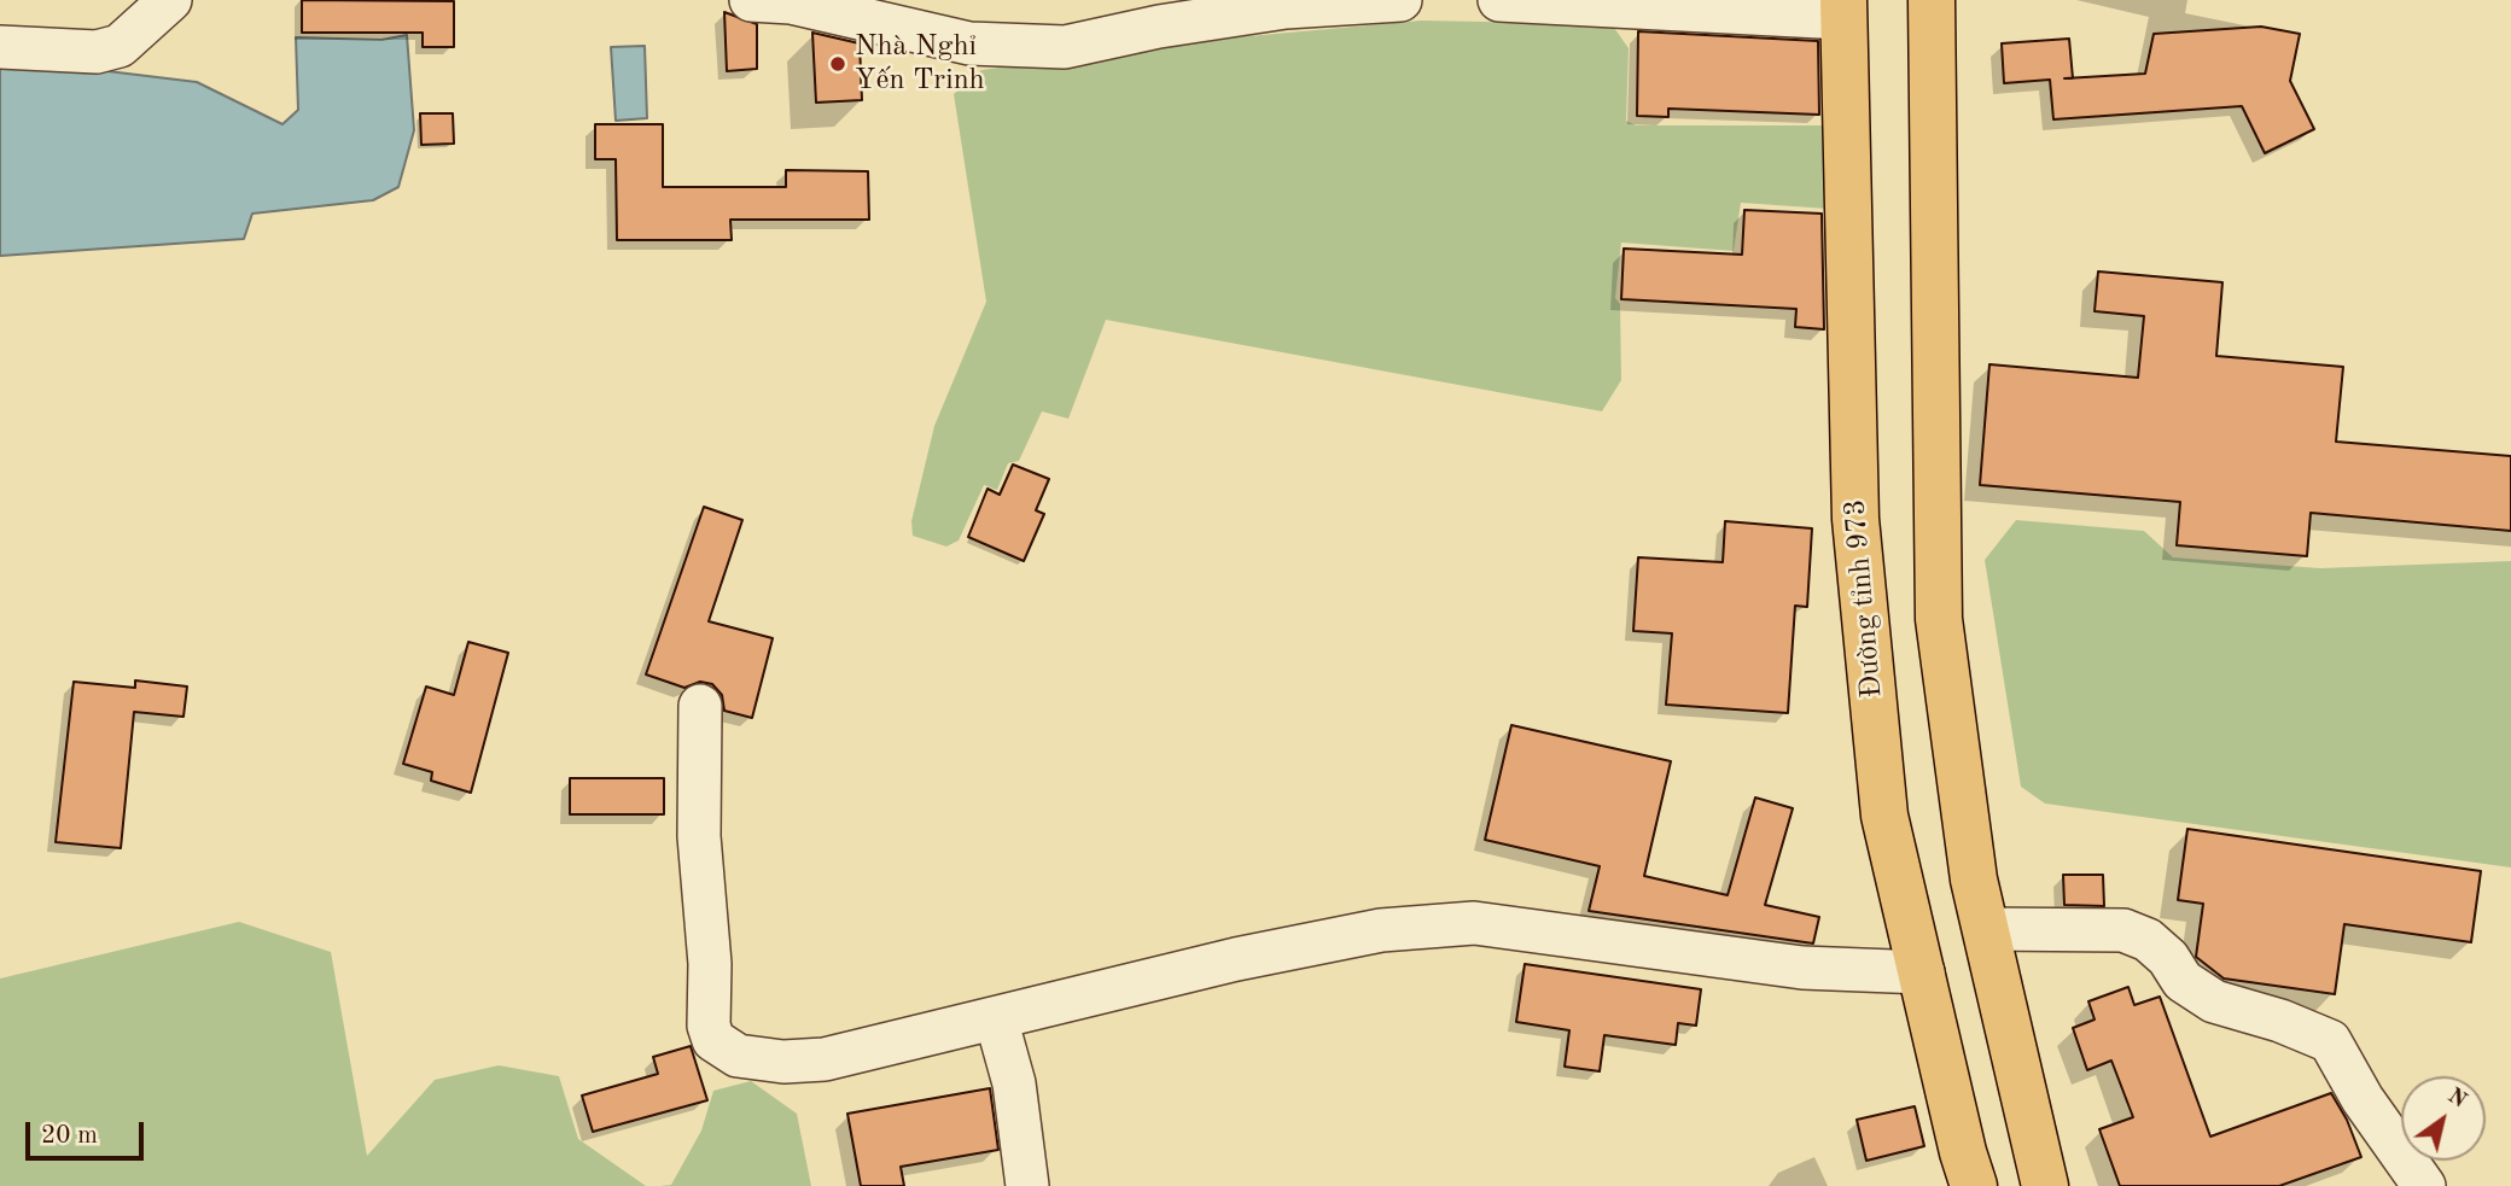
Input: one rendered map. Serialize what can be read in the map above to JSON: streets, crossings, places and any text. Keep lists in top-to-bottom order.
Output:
{
  "streets": {
    "main road": ["Đường tỉnh 973"]
  },
  "places": ["Nhà Nghỉ Yến Trinh"],
  "scale_bar": "20 m",
  "north": "top right"
}
